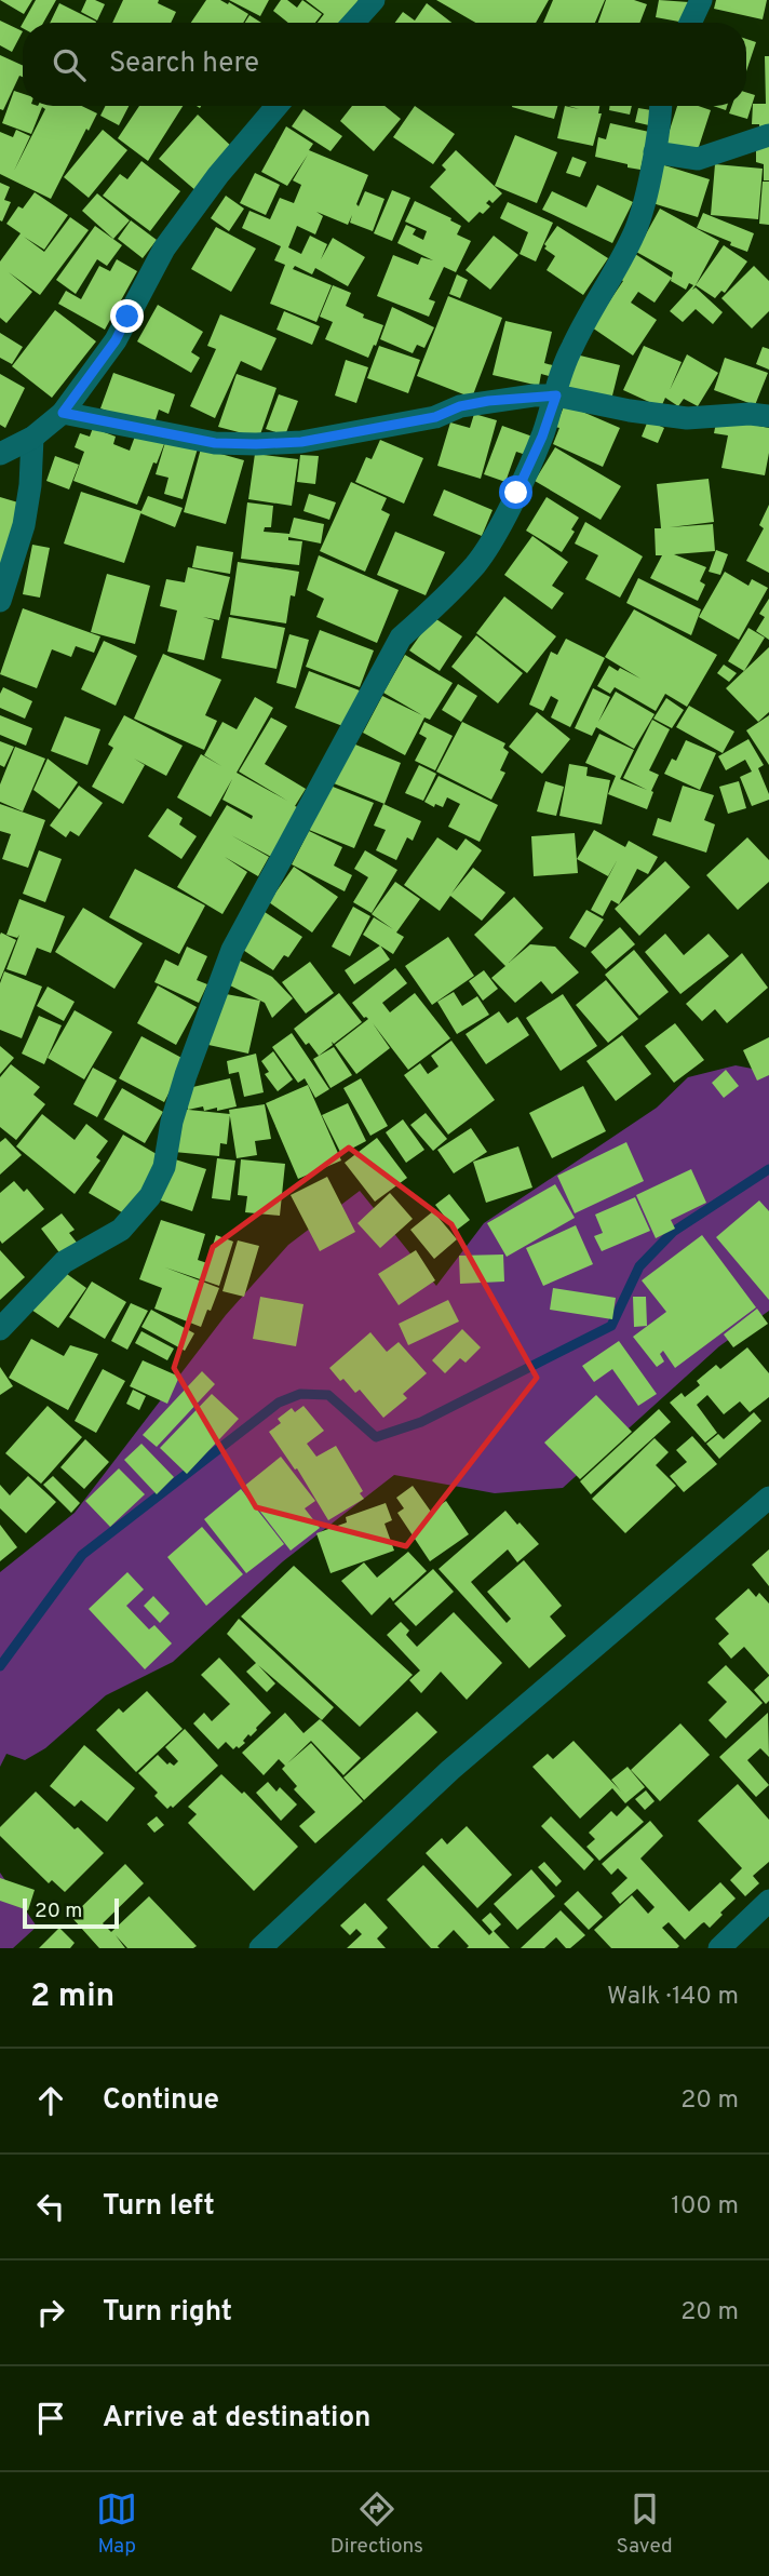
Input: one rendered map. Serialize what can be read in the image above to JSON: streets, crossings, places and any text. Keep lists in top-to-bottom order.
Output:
{
  "scale_bar": "20 m",
  "page": {
    "search": "Search here",
    "scale": "20 m",
    "heading": ["2 min", "Walk · 140 m"],
    "list": [
      ["Continue", "20 m"],
      ["Turn left", "100 m"],
      ["Turn right", "20 m"],
      "Arrive at destination"
    ],
    "nav": ["Map", "Directions", "Saved"]
  }
}
